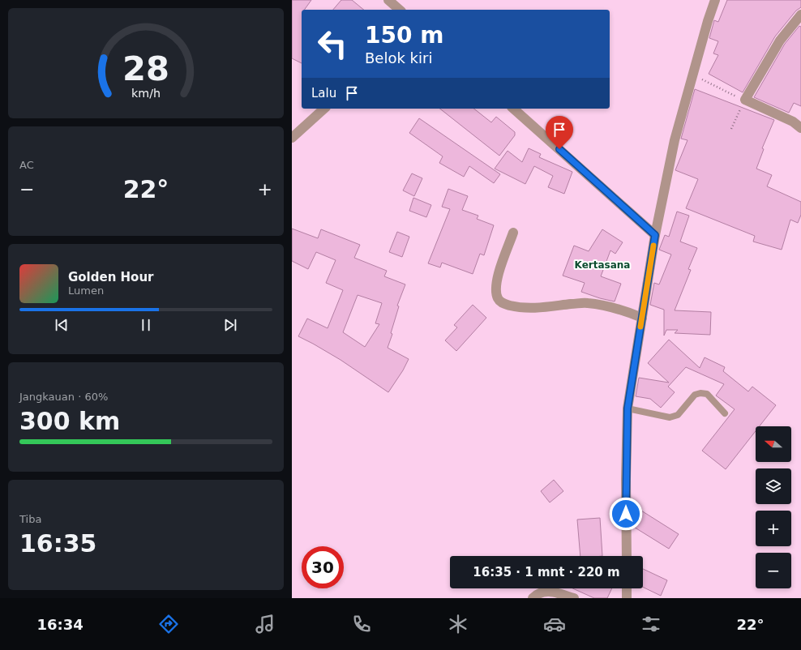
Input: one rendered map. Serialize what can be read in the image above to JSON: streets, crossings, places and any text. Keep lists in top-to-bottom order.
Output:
{
  "districts": ["Kertasana"],
  "north": "left",
  "page": {
    "turn": ["150 m", "Belok kiri"],
    "then": "Lalu",
    "tile": [
      "AC",
      ["Jangkauan · 60%", "300 km"],
      ["Tiba", "16:35"]
    ],
    "heat": ["−", "22°", "+"],
    "song": ["Golden Hour", "Lumen"],
    "map_buttons": ["+", "−"],
    "limit": "30",
    "trip": "16:35 · 1 mnt · 220 m",
    "tabs": ["16:34", "22°"],
    "gauge": ["28", "km/h"]
  }
}
